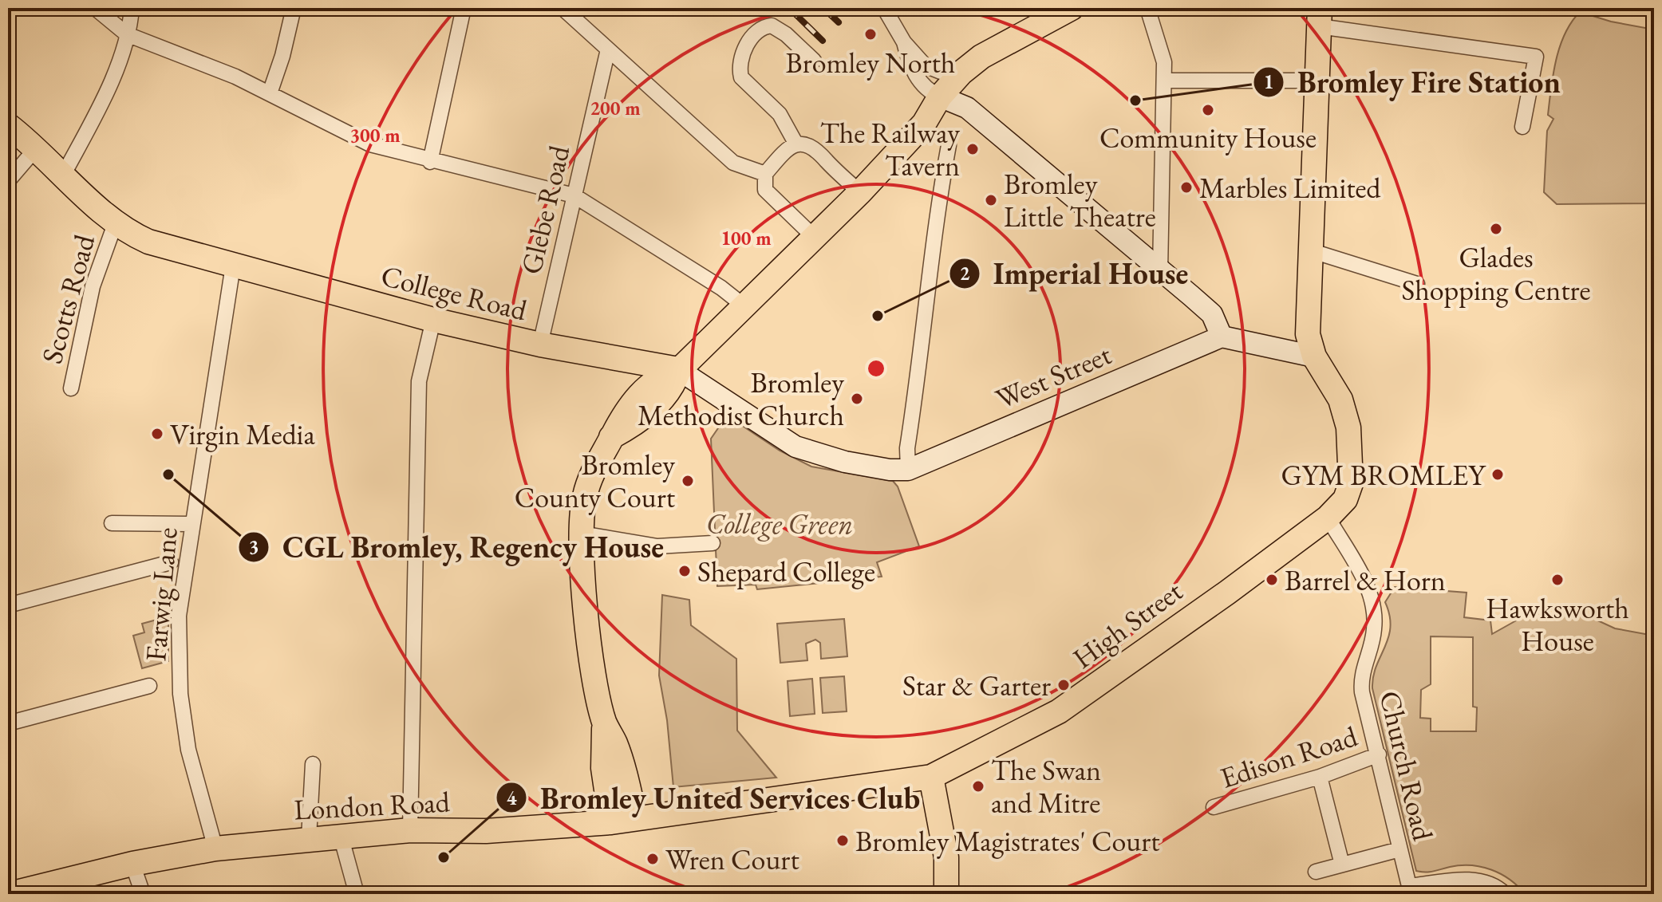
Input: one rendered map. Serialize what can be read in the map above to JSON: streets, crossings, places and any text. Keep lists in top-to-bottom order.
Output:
{
  "streets": {
    "main road": ["College Road", "High Street", "London Road"],
    "street": [
      "Glebe Road",
      "Scotts Road",
      "West Street",
      "Farwig Lane",
      "Edison Road",
      "Church Road"
    ]
  },
  "crossings": [
    ["Glebe Road", "College Road"],
    ["College Road", "Scotts Road"],
    ["College Road", "West Street"],
    ["College Road", "Farwig Lane"],
    ["Farwig Lane", "London Road"],
    ["High Street", "Church Road"],
    ["High Street", "London Road"],
    ["Edison Road", "Church Road"]
  ],
  "parks": ["College Green"],
  "places": [
    "Bromley North",
    "Bromley Fire Station",
    "Community House",
    "The Railway Tavern",
    "Marbles Limited",
    "Bromley Little Theatre",
    "Glades Shopping Centre",
    "Imperial House",
    "Bromley Methodist Church",
    "Virgin Media",
    "CGL Bromley, Regency House",
    "GYM BROMLEY",
    "Bromley County Court",
    "Shepard College",
    "Barrel & Horn",
    "Hawksworth House",
    "Star & Garter",
    "The Swan and Mitre",
    "Bromley Magistrates' Court",
    "Bromley United Services Club",
    "Wren Court"
  ],
  "rings": ["200 m", "300 m", "100 m"]
}
